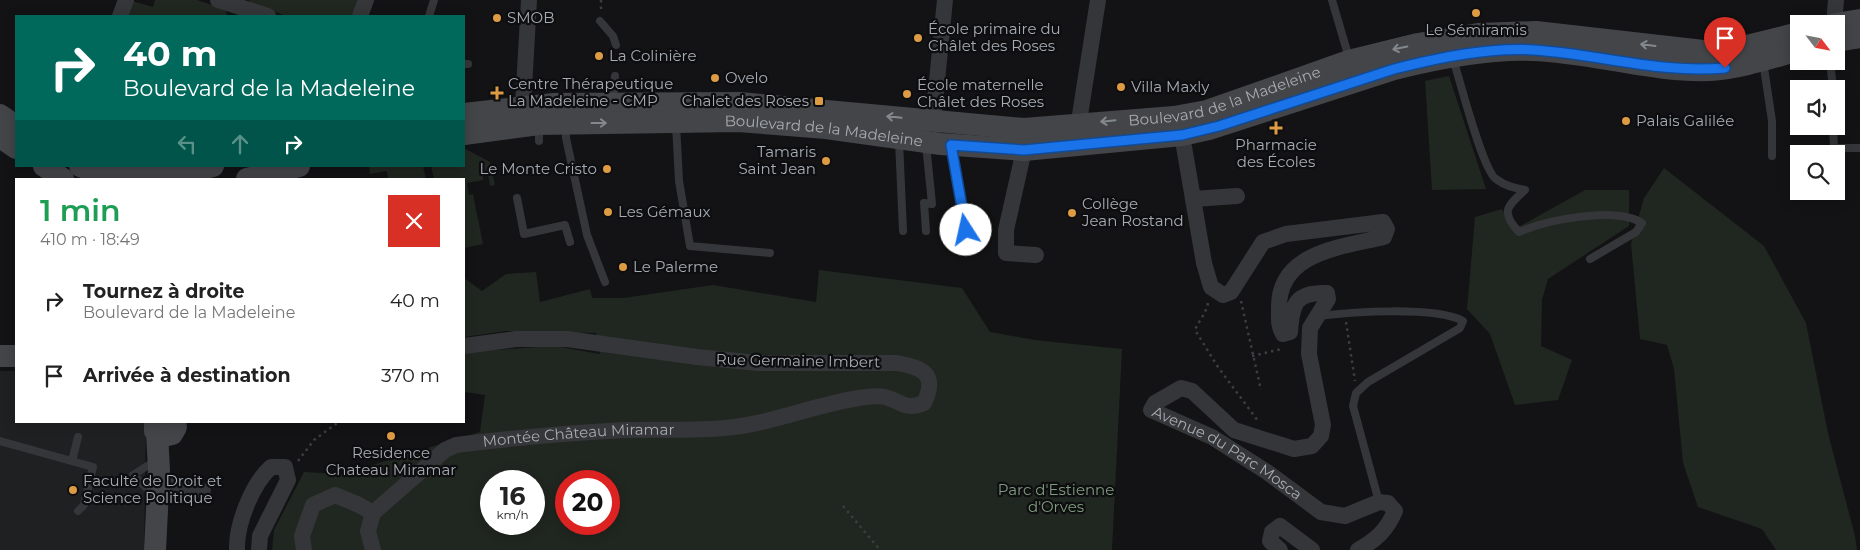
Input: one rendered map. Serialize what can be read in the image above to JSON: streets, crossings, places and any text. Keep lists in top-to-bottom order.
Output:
{
  "streets": {
    "street": [
      "Boulevard de la Madeleine",
      "Rue Germaine Imbert",
      "Montée Château Miramar",
      "Avenue du Parc Mosca"
    ]
  },
  "crossings": [
    ["Rue Germaine Imbert", "Montée Château Miramar"]
  ],
  "parks": ["Parc d'Estienne d'Orves"],
  "places": {
    "other": [
      "Le Sémiramis",
      "SMOB",
      "École primaire du Châlet des Roses",
      "La Colinière",
      "Ovelo",
      "Villa Maxly",
      "École maternelle Châlet des Roses",
      "Palais Galilée",
      "Tamaris Saint Jean",
      "Le Monte Cristo",
      "Les Gémaux",
      "Collège Jean Rostand",
      "Le Palerme",
      "Residence Chateau Miramar",
      "Faculté de Droit et Science Politique"
    ],
    "health": ["Centre Thérapeutique La Madeleine - CMP", "Pharmacie des Écoles"],
    "transit": ["Chalet des Roses"]
  },
  "north": "bottom right",
  "page": {
    "turn": ["40 m", "Boulevard de la Madeleine"],
    "heading": ["1 min", "410 m · 18:49"],
    "list": [
      {
        "name": "Tournez à droite",
        "note": "Boulevard de la Madeleine",
        "value": "40 m"
      },
      {
        "name": "Arrivée à destination",
        "value": "370 m"
      }
    ],
    "speed": "16 km/h",
    "limit": "20"
  }
}
